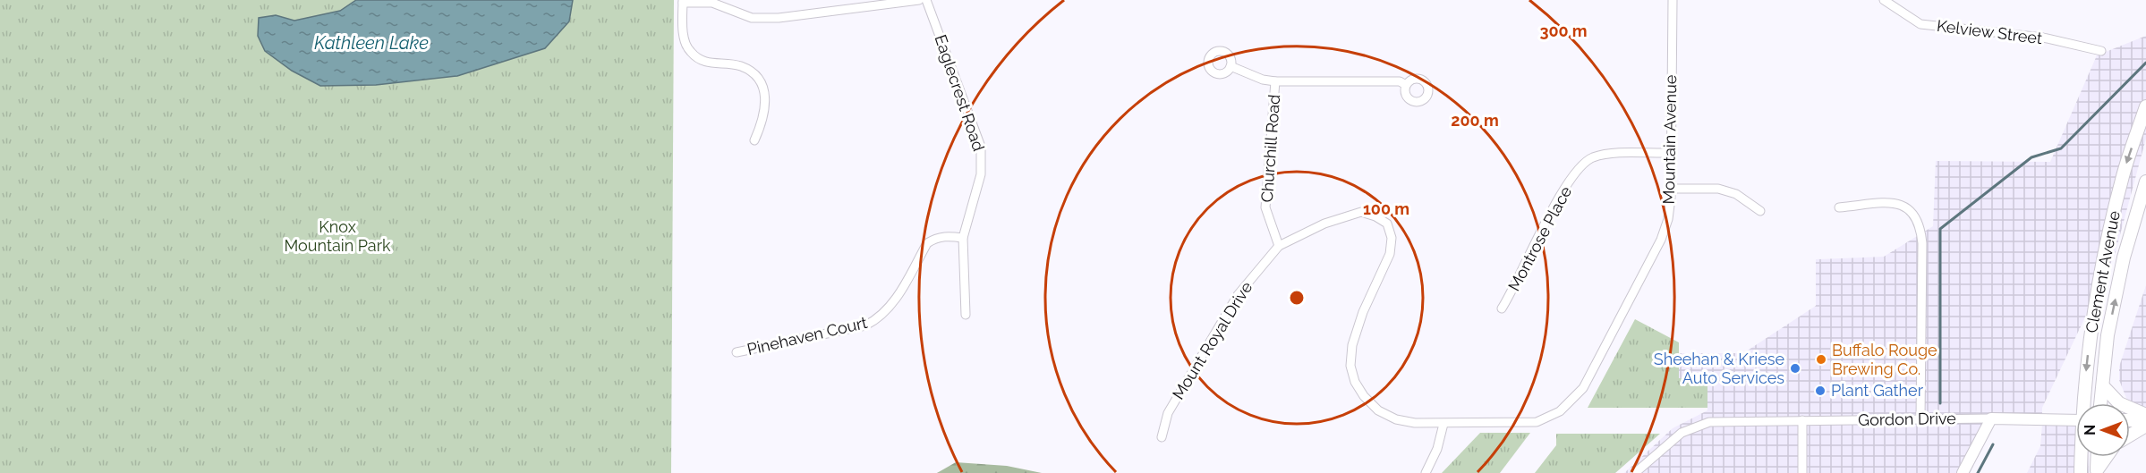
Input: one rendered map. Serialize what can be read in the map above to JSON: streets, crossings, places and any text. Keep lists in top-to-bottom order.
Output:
{
  "streets": {
    "main road": ["Clement Avenue"],
    "street": [
      "Kelview Street",
      "Eaglecrest Road",
      "Mountain Avenue",
      "Churchill Road",
      "Montrose Place",
      "Pinehaven Court",
      "Mount Royal Drive",
      "Gordon Drive"
    ]
  },
  "crossings": [
    ["Eaglecrest Road", "Pinehaven Court"],
    ["Mountain Avenue", "Montrose Place"],
    ["Mountain Avenue", "Mount Royal Drive"],
    ["Churchill Road", "Mount Royal Drive"]
  ],
  "water": ["Kathleen Lake"],
  "parks": ["Knox Mountain Park"],
  "places": ["Buffalo Rouge Brewing Co.", "Sheehan & Kriese Auto Services", "Plant Gather"],
  "north": "left",
  "rings": ["300 m", "200 m", "100 m"]
}
